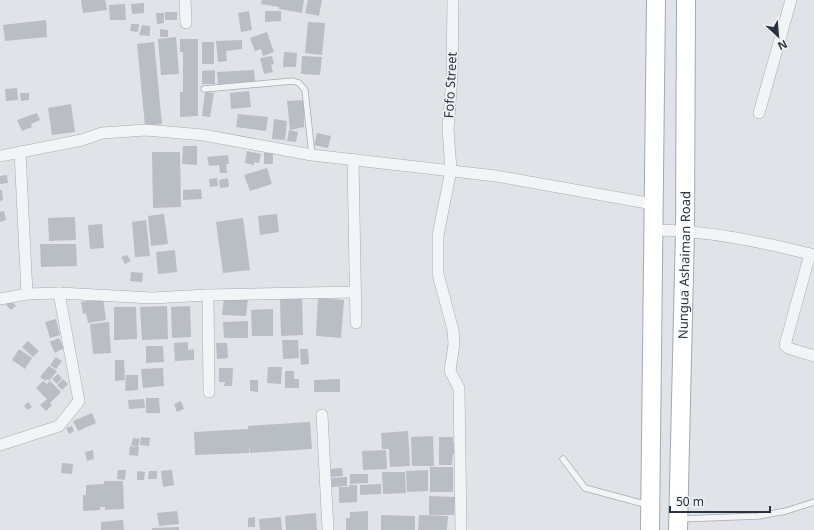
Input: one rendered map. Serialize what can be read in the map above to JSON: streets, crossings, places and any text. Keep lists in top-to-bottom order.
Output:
{
  "streets": {
    "main road": ["Nungua Ashaiman Road"],
    "street": ["Fofo Street"]
  },
  "scale_bar": "50 m",
  "north": "bottom right"
}
